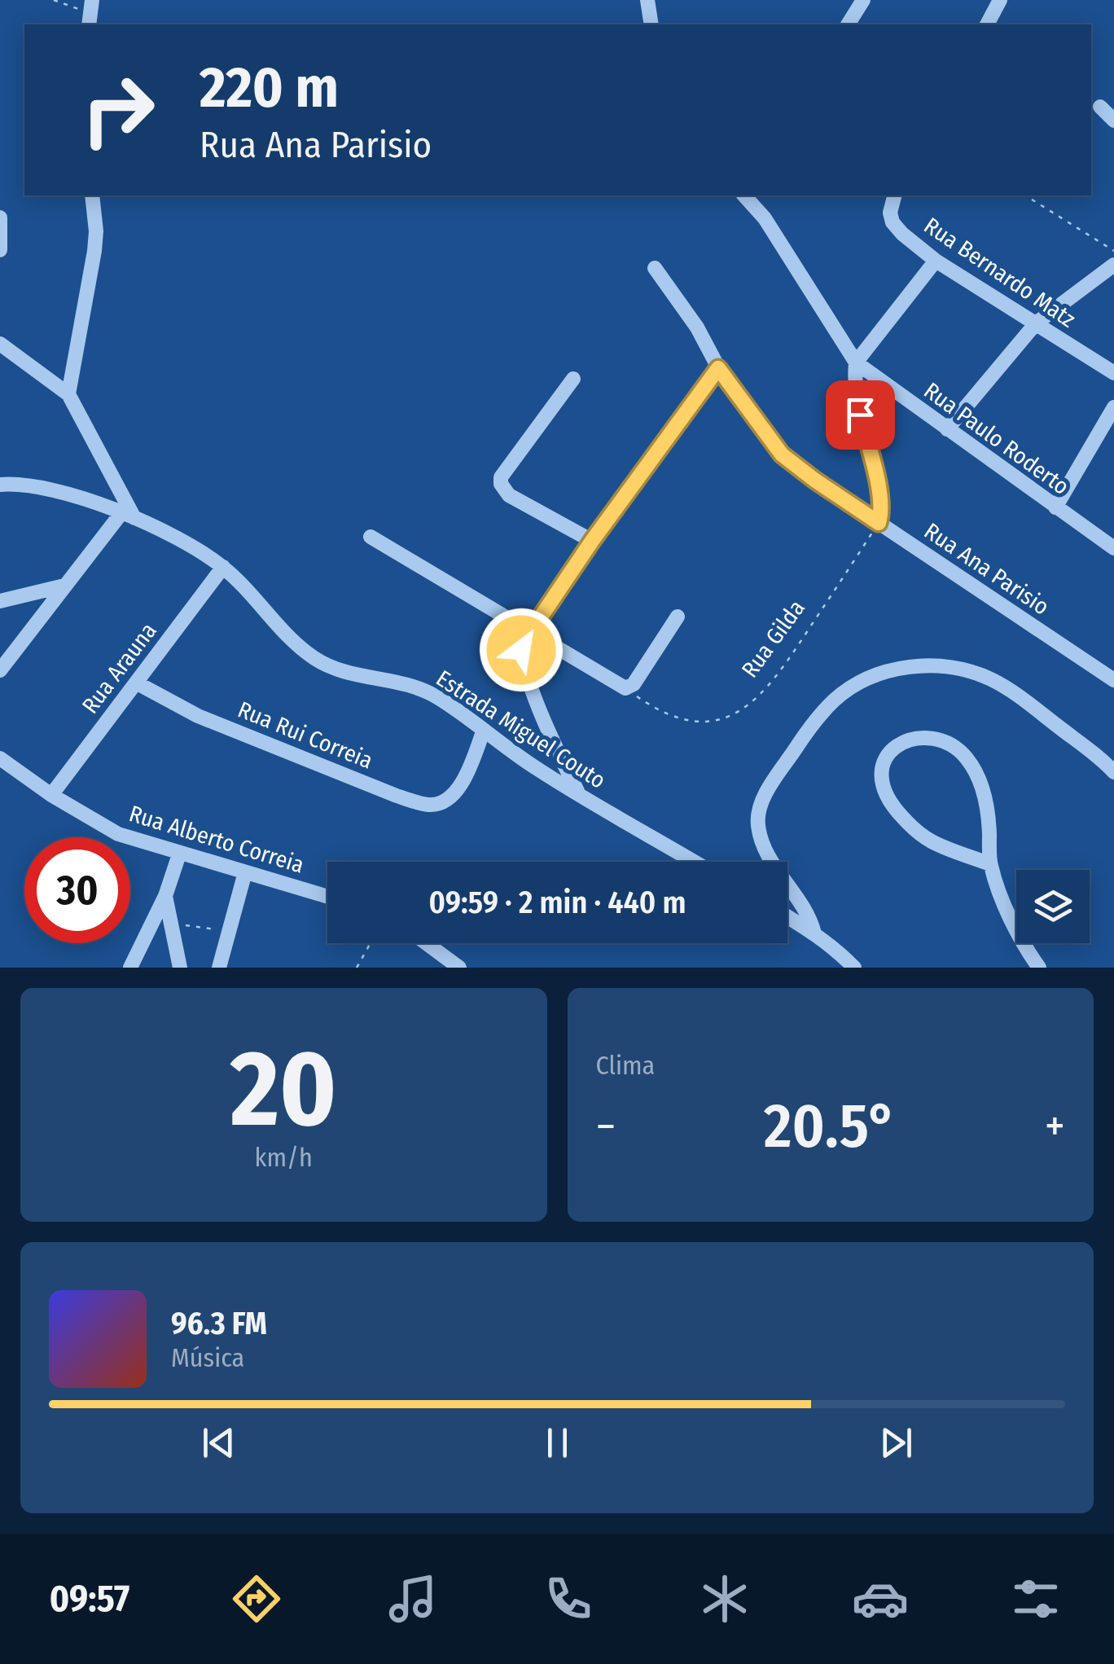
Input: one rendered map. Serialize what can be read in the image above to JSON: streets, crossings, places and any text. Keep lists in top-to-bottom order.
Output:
{
  "streets": {
    "street": [
      "Rua Bernardo Matz",
      "Rua Paulo Roderto",
      "Rua Ana Parisio",
      "Rua Arauna",
      "Estrada Miguel Couto",
      "Rua Rui Correia",
      "Rua Alberto Correia"
    ],
    "path": ["Rua Gilda"]
  },
  "crossings": [
    ["Rua Ana Parisio", "Rua Gilda"],
    ["Rua Arauna", "Estrada Miguel Couto"],
    ["Rua Arauna", "Rua Rui Correia"],
    ["Rua Arauna", "Rua Alberto Correia"],
    ["Estrada Miguel Couto", "Rua Rui Correia"]
  ],
  "page": {
    "turn": ["220 m", "Rua Ana Parisio"],
    "limit": "30",
    "trip": "09:59 · 2 min · 440 m",
    "tile": [
      ["20", "km/h"],
      "Clima"
    ],
    "heat": ["−", "20.5°", "+"],
    "song": ["96.3 FM", "Música"],
    "tabs": "09:57"
  }
}
